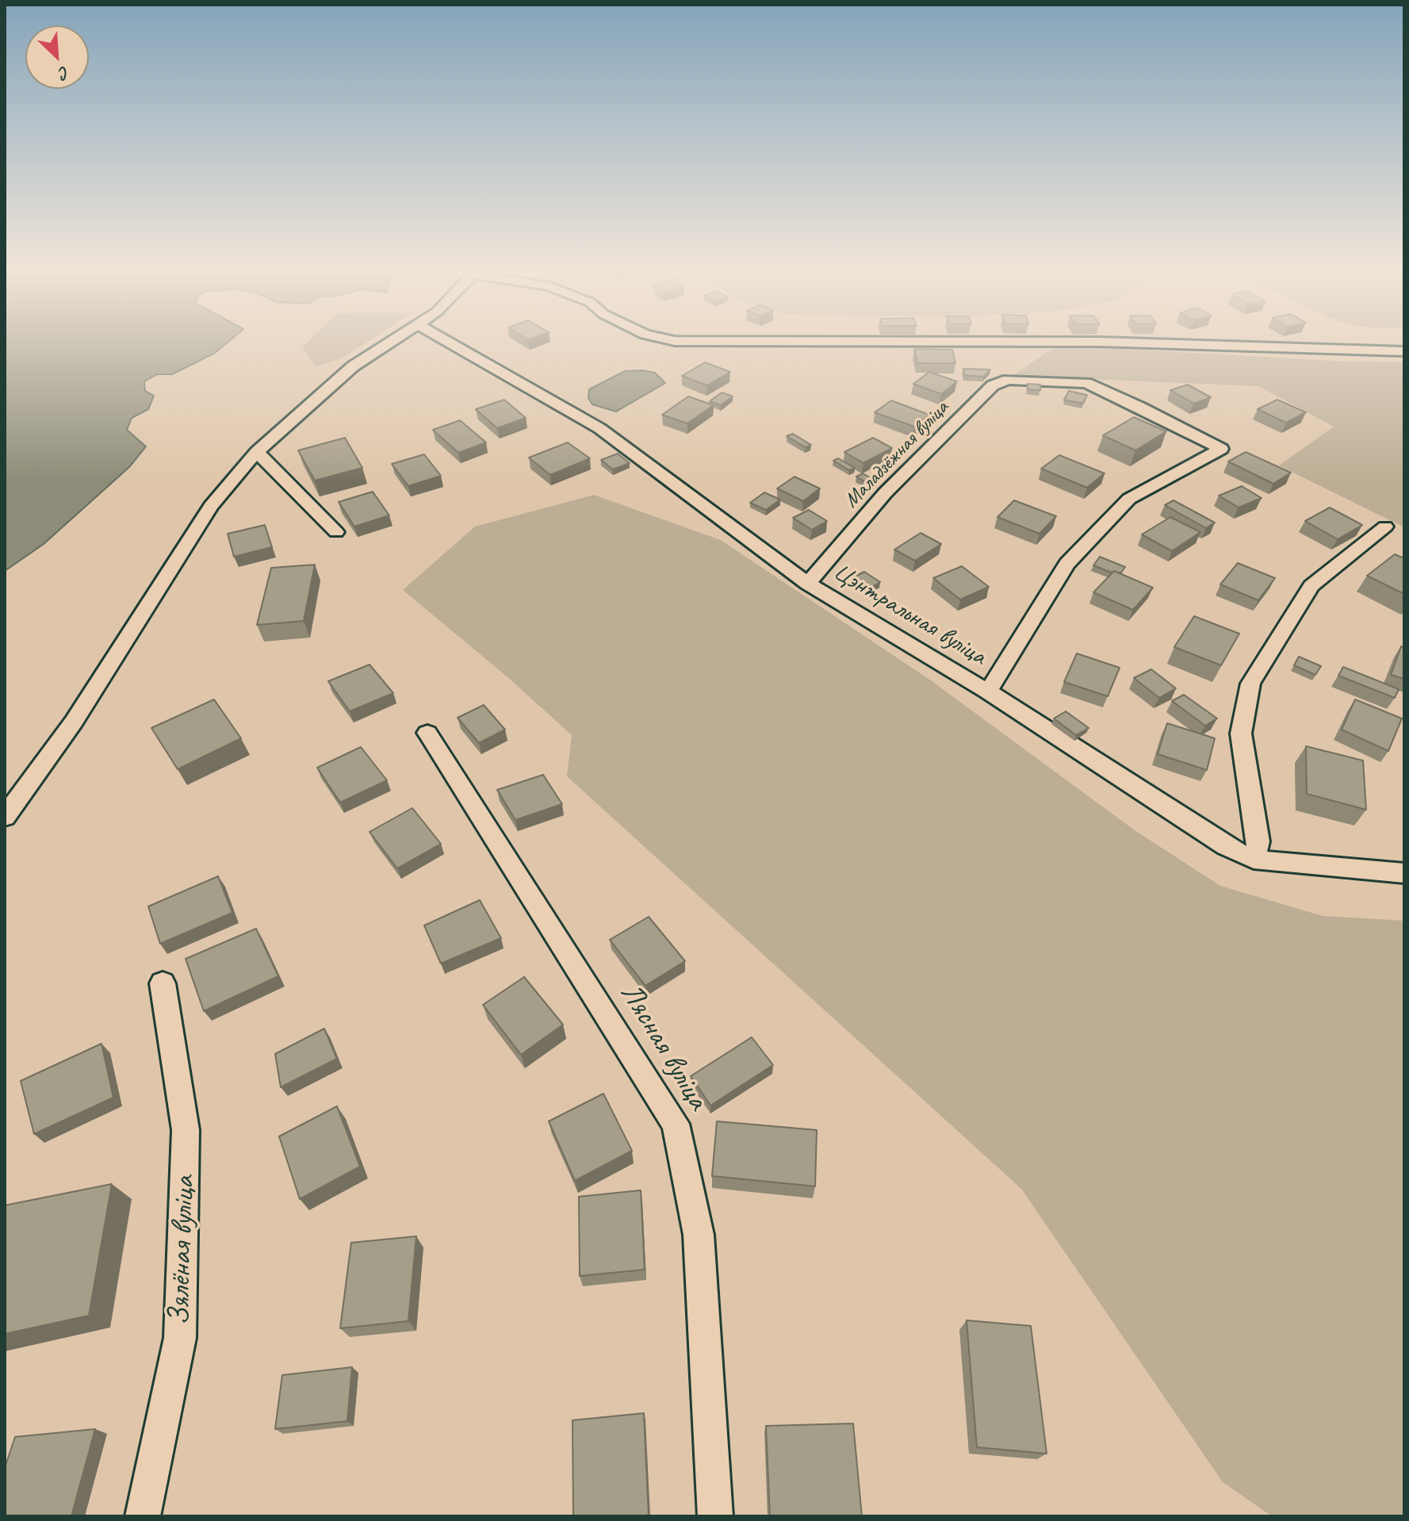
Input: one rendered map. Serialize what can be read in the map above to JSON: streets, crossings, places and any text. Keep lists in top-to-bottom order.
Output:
{
  "streets": {
    "street": [
      "Маладзёжная вуліца",
      "Цэнтральная вуліца",
      "Лясная вуліца",
      "Зялёная вуліца"
    ]
  },
  "crossings": [
    ["Маладзёжная вуліца", "Цэнтральная вуліца"]
  ],
  "north": "bottom right"
}
